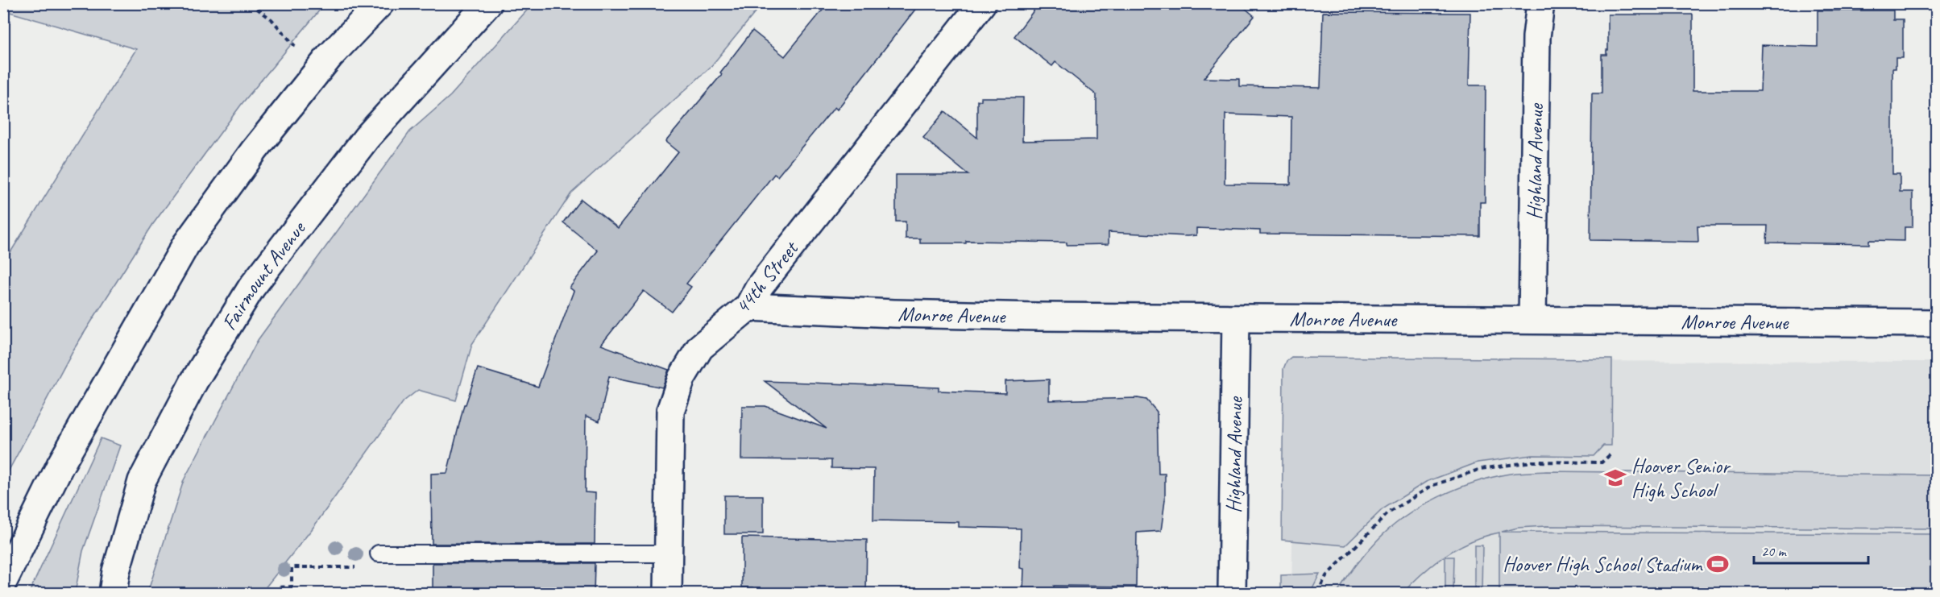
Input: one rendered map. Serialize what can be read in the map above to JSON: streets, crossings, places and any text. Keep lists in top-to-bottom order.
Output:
{
  "streets": {
    "street": [
      "Highland Avenue",
      "Fairmount Avenue",
      "44th Street",
      "Monroe Avenue"
    ]
  },
  "crossings": [
    ["Highland Avenue", "Monroe Avenue"],
    ["44th Street", "Monroe Avenue"]
  ],
  "places": {
    "school or university": ["Hoover Senior High School"],
    "sports": ["Hoover High School Stadium"]
  },
  "scale_bar": "20 m"
}
